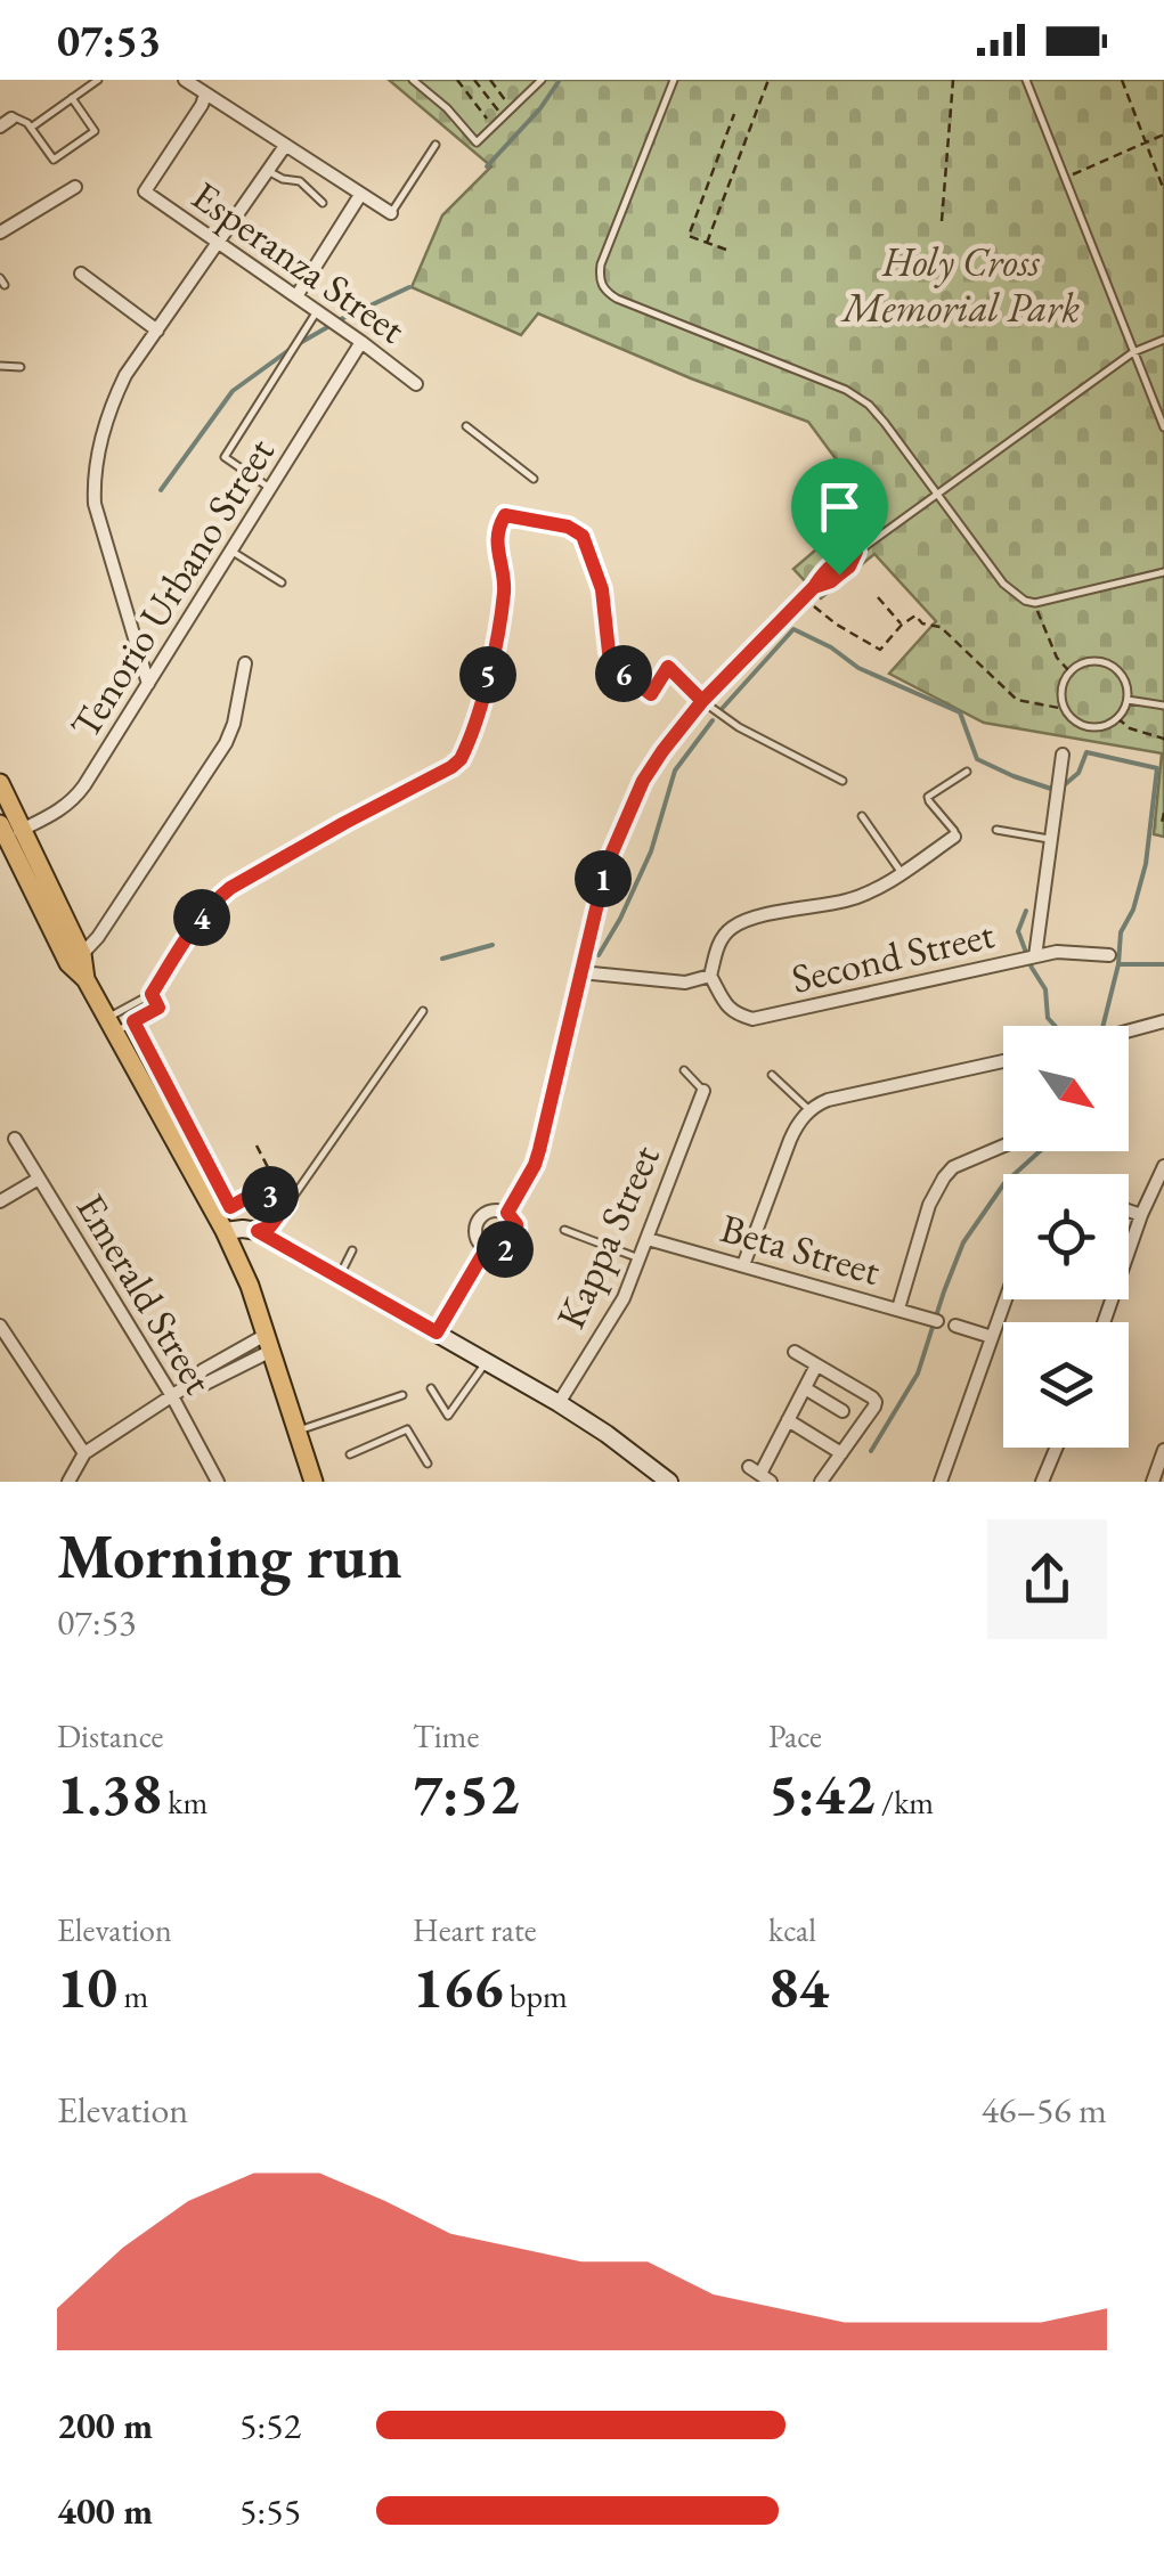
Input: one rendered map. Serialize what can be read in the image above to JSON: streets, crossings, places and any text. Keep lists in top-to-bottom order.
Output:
{
  "streets": {
    "street": [
      "Esperanza Street",
      "Tenorio Urbano Street",
      "Second Street",
      "Kappa Street",
      "Beta Street",
      "Emerald Street"
    ]
  },
  "crossings": [
    ["Esperanza Street", "Tenorio Urbano Street"],
    ["Kappa Street", "Beta Street"]
  ],
  "parks": ["Holy Cross Memorial Park"],
  "north": "bottom right",
  "page": {
    "status": "07:53",
    "pins": [
      "6",
      "5",
      "1",
      "4",
      "3",
      "2"
    ],
    "heading": ["Morning run", "07:53"],
    "stats": [
      ["Distance", "1.38 km"],
      ["Time", "7:52"],
      ["Pace", "5:42 /km"],
      ["Elevation", "10 m"],
      ["Heart rate", "166 bpm"],
      ["kcal", "84"]
    ],
    "chart": ["Elevation", "46–56 m"],
    "list": [
      {
        "name": "200 m",
        "note": "5:52"
      },
      {
        "name": "400 m",
        "note": "5:55"
      }
    ]
  }
}
